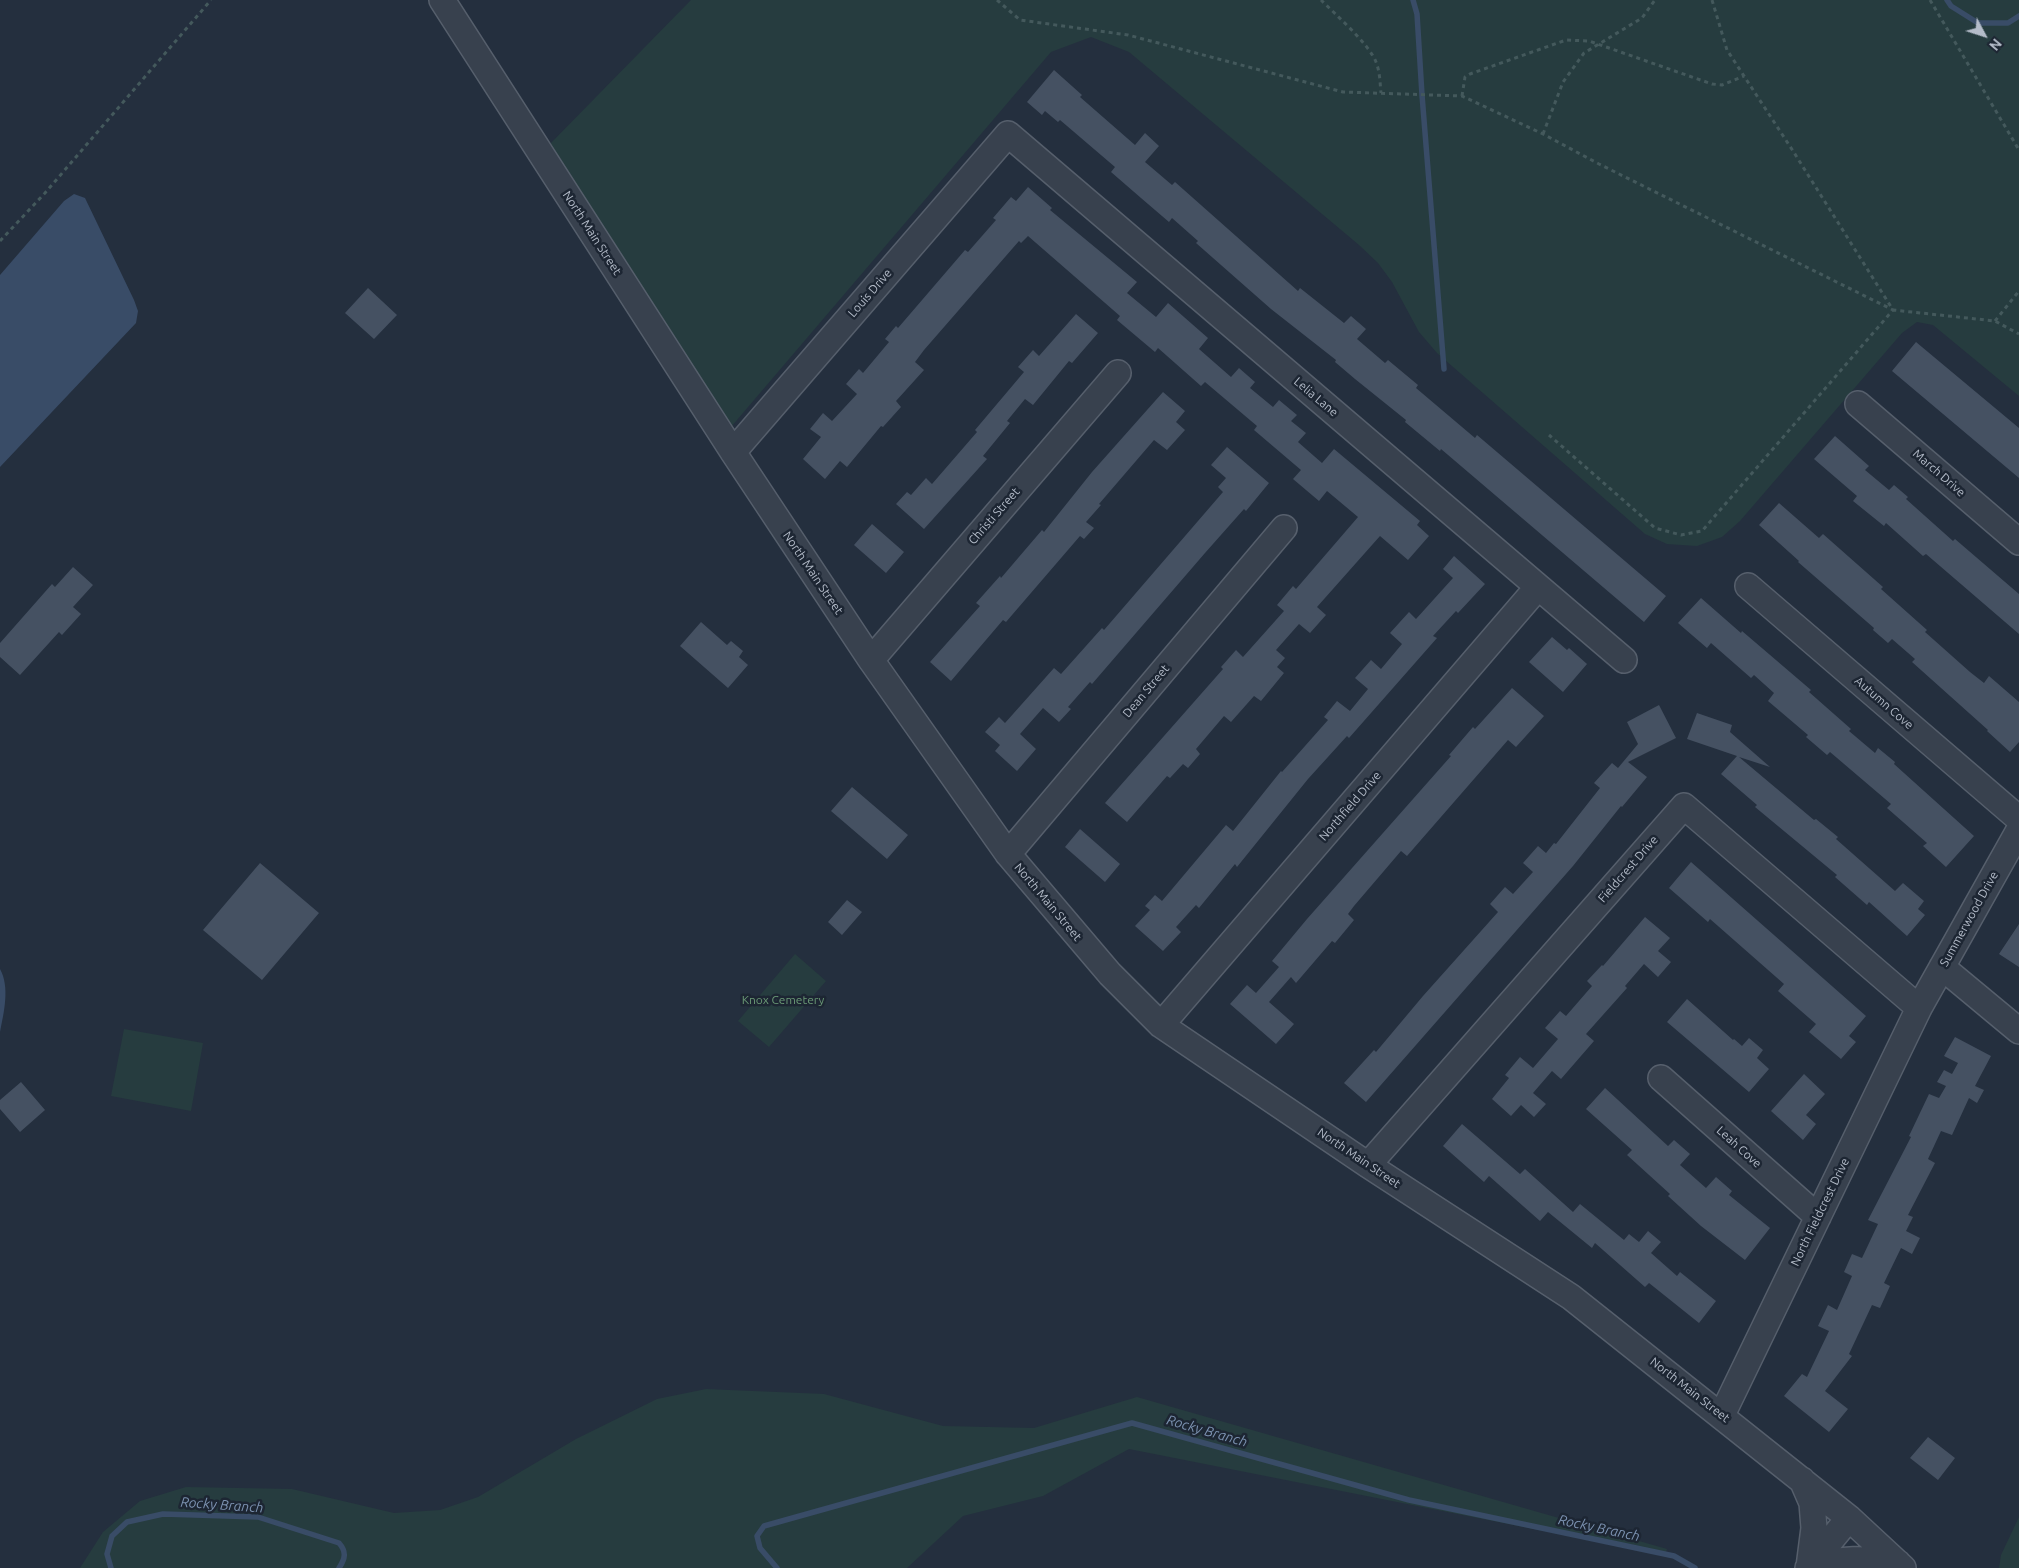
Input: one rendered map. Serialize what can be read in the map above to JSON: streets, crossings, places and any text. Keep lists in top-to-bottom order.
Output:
{
  "streets": {
    "street": [
      "North Main Street",
      "Louis Drive",
      "Lelia Lane",
      "March Drive",
      "Christi Street",
      "Dean Street",
      "Autumn Cove",
      "Northfield Drive",
      "Fieldcrest Drive",
      "Summerwood Drive",
      "Leah Cove",
      "North Fieldcrest Drive"
    ]
  },
  "crossings": [
    ["North Main Street", "Louis Drive"],
    ["North Main Street", "Christi Street"],
    ["North Main Street", "Dean Street"],
    ["North Main Street", "Northfield Drive"],
    ["North Main Street", "Fieldcrest Drive"],
    ["North Main Street", "North Fieldcrest Drive"],
    ["Louis Drive", "Lelia Lane"],
    ["Lelia Lane", "Northfield Drive"],
    ["Fieldcrest Drive", "Summerwood Drive"],
    ["Fieldcrest Drive", "North Fieldcrest Drive"],
    ["Summerwood Drive", "North Fieldcrest Drive"],
    ["Leah Cove", "North Fieldcrest Drive"]
  ],
  "water": ["Rocky Branch"],
  "parks": ["Knox Cemetery"],
  "north": "bottom right"
}
